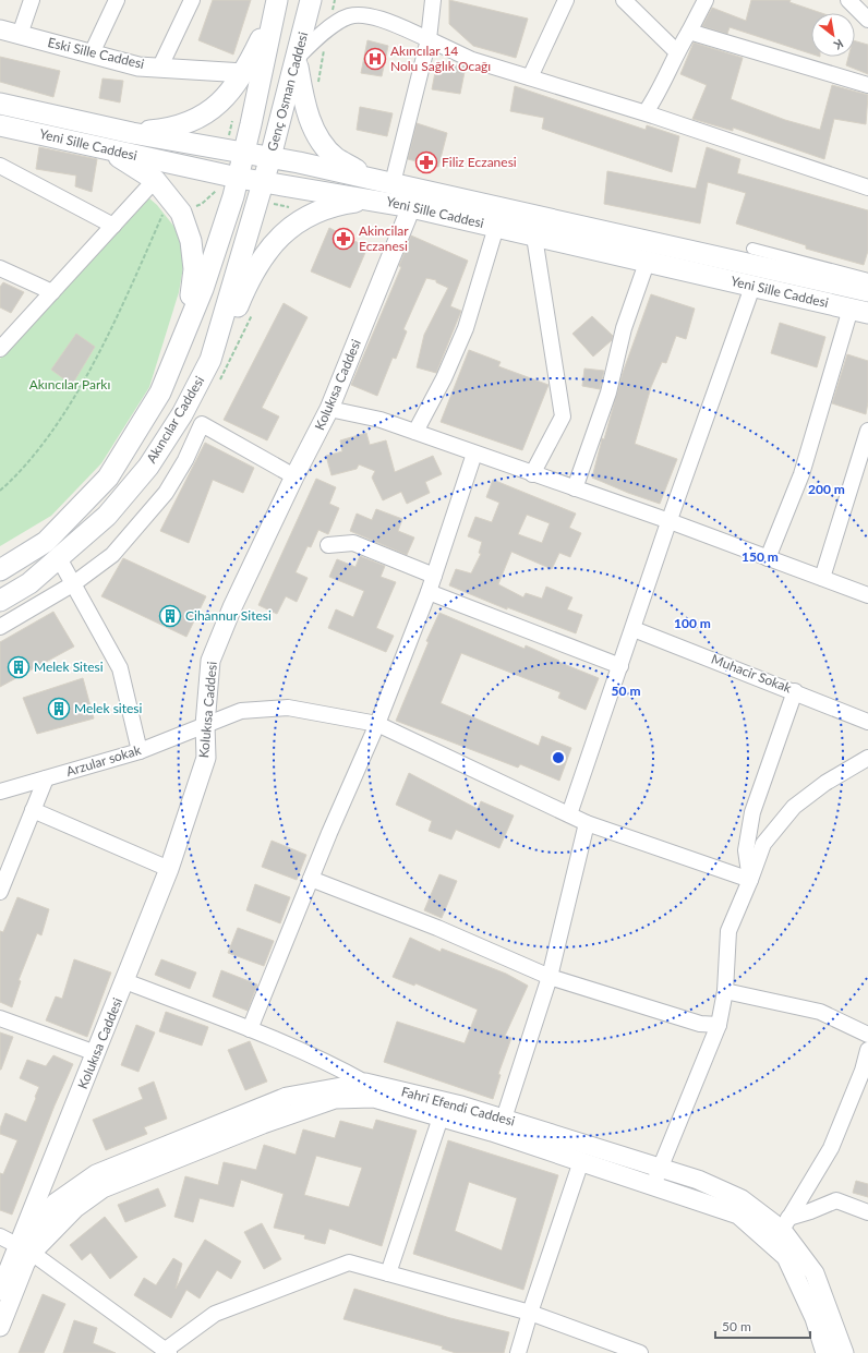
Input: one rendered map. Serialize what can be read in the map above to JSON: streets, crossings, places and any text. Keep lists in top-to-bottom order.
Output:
{
  "streets": {
    "main road": ["Genç Osman Caddesi", "Yeni Sille Caddesi", "Akıncılar Caddesi"],
    "street": [
      "Eski Sille Caddesi",
      "Kolukısa Caddesi",
      "Muhacir Sokak",
      "Arzular sokak",
      "Fahri Efendi Caddesi"
    ]
  },
  "crossings": [
    ["Genç Osman Caddesi", "Yeni Sille Caddesi"],
    ["Genç Osman Caddesi", "Akıncılar Caddesi"],
    ["Yeni Sille Caddesi", "Kolukısa Caddesi"],
    ["Yeni Sille Caddesi", "Akıncılar Caddesi"],
    ["Kolukısa Caddesi", "Arzular sokak"],
    ["Kolukısa Caddesi", "Fahri Efendi Caddesi"]
  ],
  "parks": ["Akıncılar Parkı"],
  "places": {
    "hospital": ["Akıncılar 14 Nolu Sağlık Ocağı"],
    "pharmacy": ["Filiz Eczanesi", "Akincilar Eczanesi"],
    "building": ["Cihannur Sitesi", "Melek Sitesi", "Melek sitesi"]
  },
  "scale_bar": "50 m",
  "north": "bottom right",
  "rings": [
    "200 m",
    "150 m",
    "100 m",
    "50 m"
  ]
}
